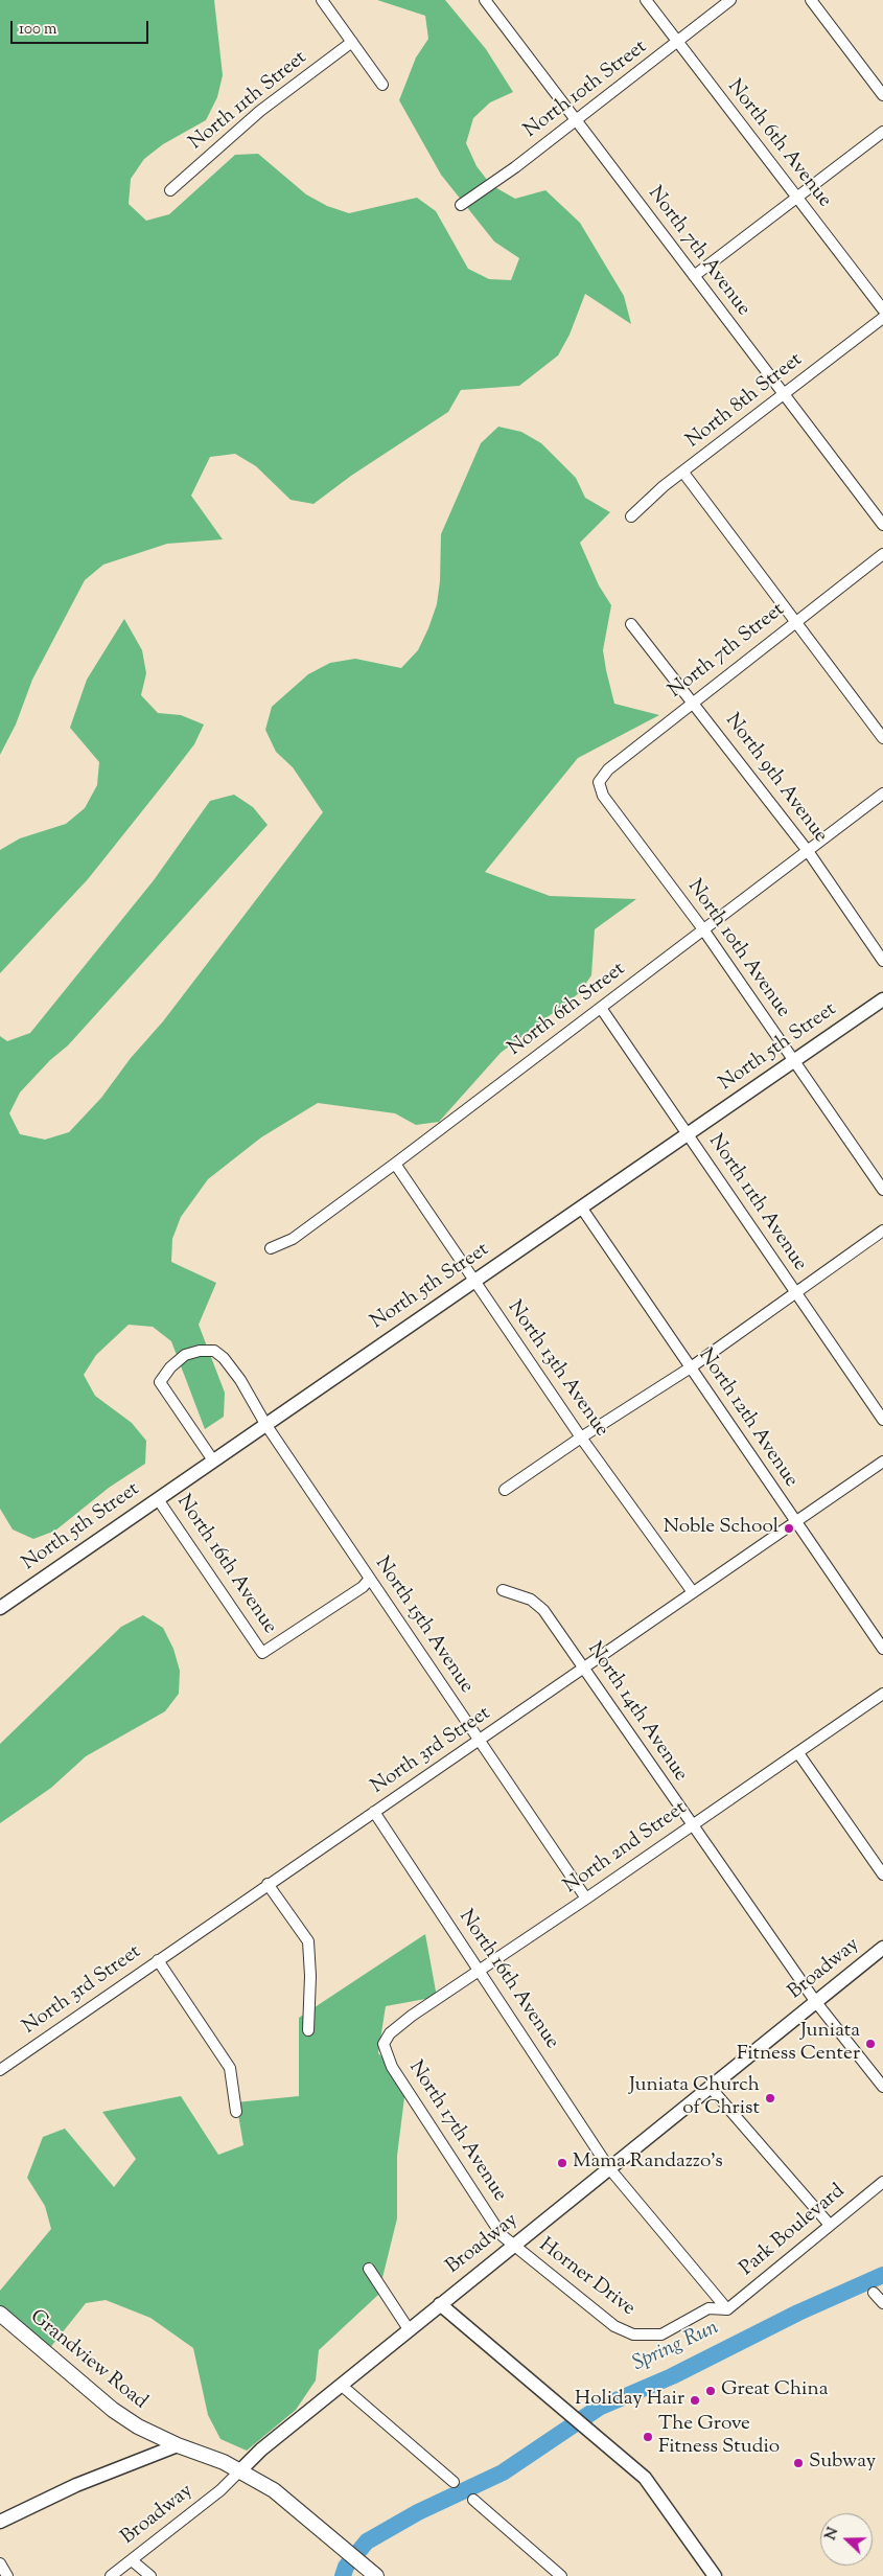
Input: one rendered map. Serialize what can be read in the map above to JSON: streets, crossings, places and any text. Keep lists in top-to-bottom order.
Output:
{
  "streets": {
    "main road": ["Grandview Road"],
    "street": [
      "North 10th Street",
      "North 11th Street",
      "North 6th Avenue",
      "North 7th Avenue",
      "North 8th Street",
      "North 7th Street",
      "North 9th Avenue",
      "North 10th Avenue",
      "North 6th Street",
      "North 5th Street",
      "North 11th Avenue",
      "North 13th Avenue",
      "North 12th Avenue",
      "North 16th Avenue",
      "North 15th Avenue",
      "North 14th Avenue",
      "North 3rd Street",
      "North 2nd Street",
      "Broadway",
      "North 17th Avenue",
      "Park Boulevard",
      "Horner Drive"
    ]
  },
  "crossings": [
    ["North 10th Street", "North 6th Avenue"],
    ["North 10th Street", "North 7th Avenue"],
    ["North 7th Avenue", "North 8th Street"],
    ["North 7th Street", "North 9th Avenue"],
    ["North 7th Street", "North 10th Avenue"],
    ["North 9th Avenue", "North 6th Street"],
    ["North 10th Avenue", "North 6th Street"],
    ["North 10th Avenue", "North 5th Street"],
    ["North 6th Street", "North 11th Avenue"],
    ["North 6th Street", "North 13th Avenue"],
    ["North 5th Street", "North 11th Avenue"],
    ["North 5th Street", "North 13th Avenue"],
    ["North 5th Street", "North 12th Avenue"],
    ["North 5th Street", "North 16th Avenue"],
    ["North 5th Street", "North 15th Avenue"],
    ["North 13th Avenue", "North 3rd Street"],
    ["North 12th Avenue", "North 3rd Street"],
    ["North 16th Avenue", "North 15th Avenue"],
    ["North 16th Avenue", "North 3rd Street"],
    ["North 16th Avenue", "North 2nd Street"],
    ["North 16th Avenue", "Broadway"],
    ["North 16th Avenue", "Park Boulevard"],
    ["North 16th Avenue", "Horner Drive"],
    ["North 15th Avenue", "North 3rd Street"],
    ["North 15th Avenue", "North 2nd Street"],
    ["North 14th Avenue", "North 3rd Street"],
    ["North 14th Avenue", "North 2nd Street"],
    ["North 14th Avenue", "Broadway"],
    ["North 2nd Street", "North 17th Avenue"],
    ["Broadway", "North 17th Avenue"],
    ["Broadway", "Horner Drive"],
    ["Broadway", "Grandview Road"],
    ["North 17th Avenue", "Horner Drive"],
    ["Park Boulevard", "Horner Drive"]
  ],
  "water": ["Spring Run"],
  "places": [
    "Noble School",
    "Juniata Fitness Center",
    "Juniata Church of Christ",
    "Mama Randazzo's",
    "Great China",
    "Holiday Hair",
    "The Grove Fitness Studio",
    "Subway"
  ],
  "scale_bar": "100 m",
  "north": "left"
}
